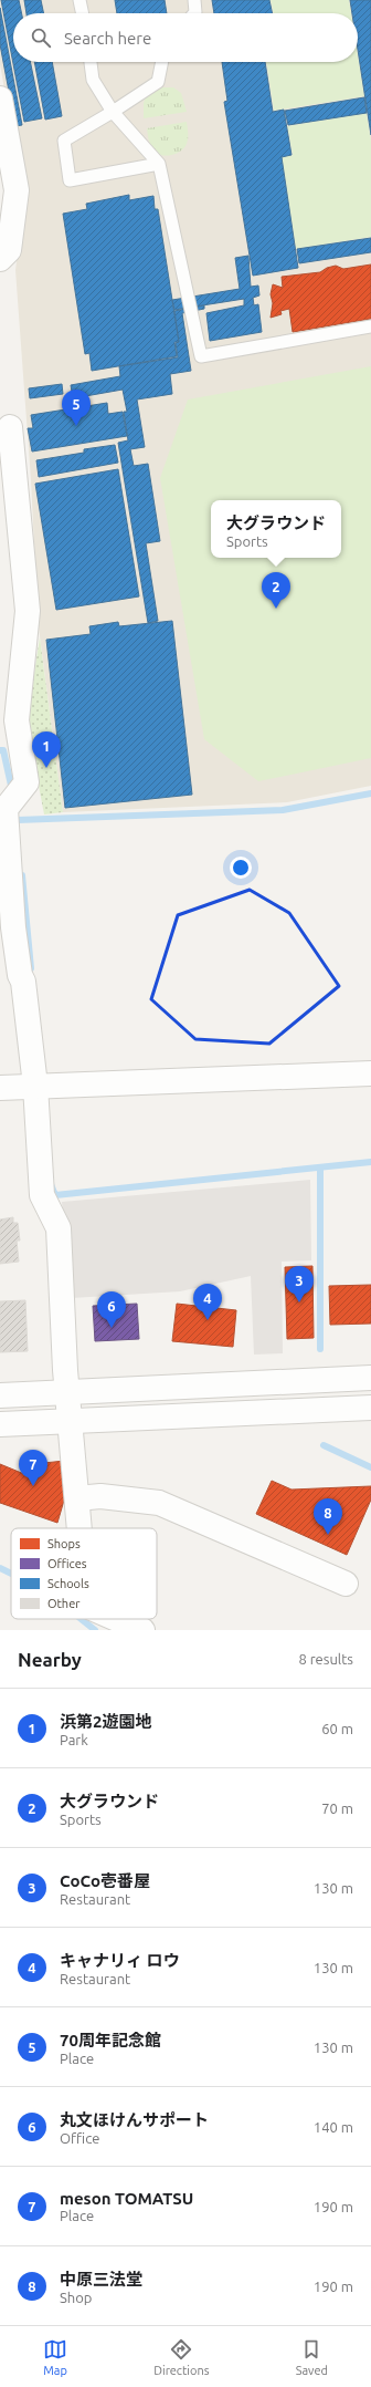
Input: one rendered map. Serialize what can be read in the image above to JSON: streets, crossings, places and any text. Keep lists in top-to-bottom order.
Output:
{
  "legend": [
    "Shops",
    "Offices",
    "Schools",
    "Other"
  ],
  "page": {
    "search": "Search here",
    "pins": [
      "5",
      "2",
      "1",
      "3",
      "4",
      "6",
      "7",
      "8"
    ],
    "popup": ["大グラウンド", "Sports"],
    "heading": ["Nearby", "8 results"],
    "list": [
      {
        "mark": "1",
        "name": "浜第2遊園地",
        "note": "Park",
        "value": "60 m"
      },
      {
        "mark": "2",
        "name": "大グラウンド",
        "note": "Sports",
        "value": "70 m"
      },
      {
        "mark": "3",
        "name": "CoCo壱番屋",
        "note": "Restaurant",
        "value": "130 m"
      },
      {
        "mark": "4",
        "name": "キャナリィ ロウ",
        "note": "Restaurant",
        "value": "130 m"
      },
      {
        "mark": "5",
        "name": "70周年記念館",
        "note": "Place",
        "value": "130 m"
      },
      {
        "mark": "6",
        "name": "丸文ほけんサポート",
        "note": "Office",
        "value": "140 m"
      },
      {
        "mark": "7",
        "name": "meson TOMATSU",
        "note": "Place",
        "value": "190 m"
      },
      {
        "mark": "8",
        "name": "中原三法堂",
        "note": "Shop",
        "value": "190 m"
      }
    ],
    "nav": ["Map", "Directions", "Saved"]
  }
}
